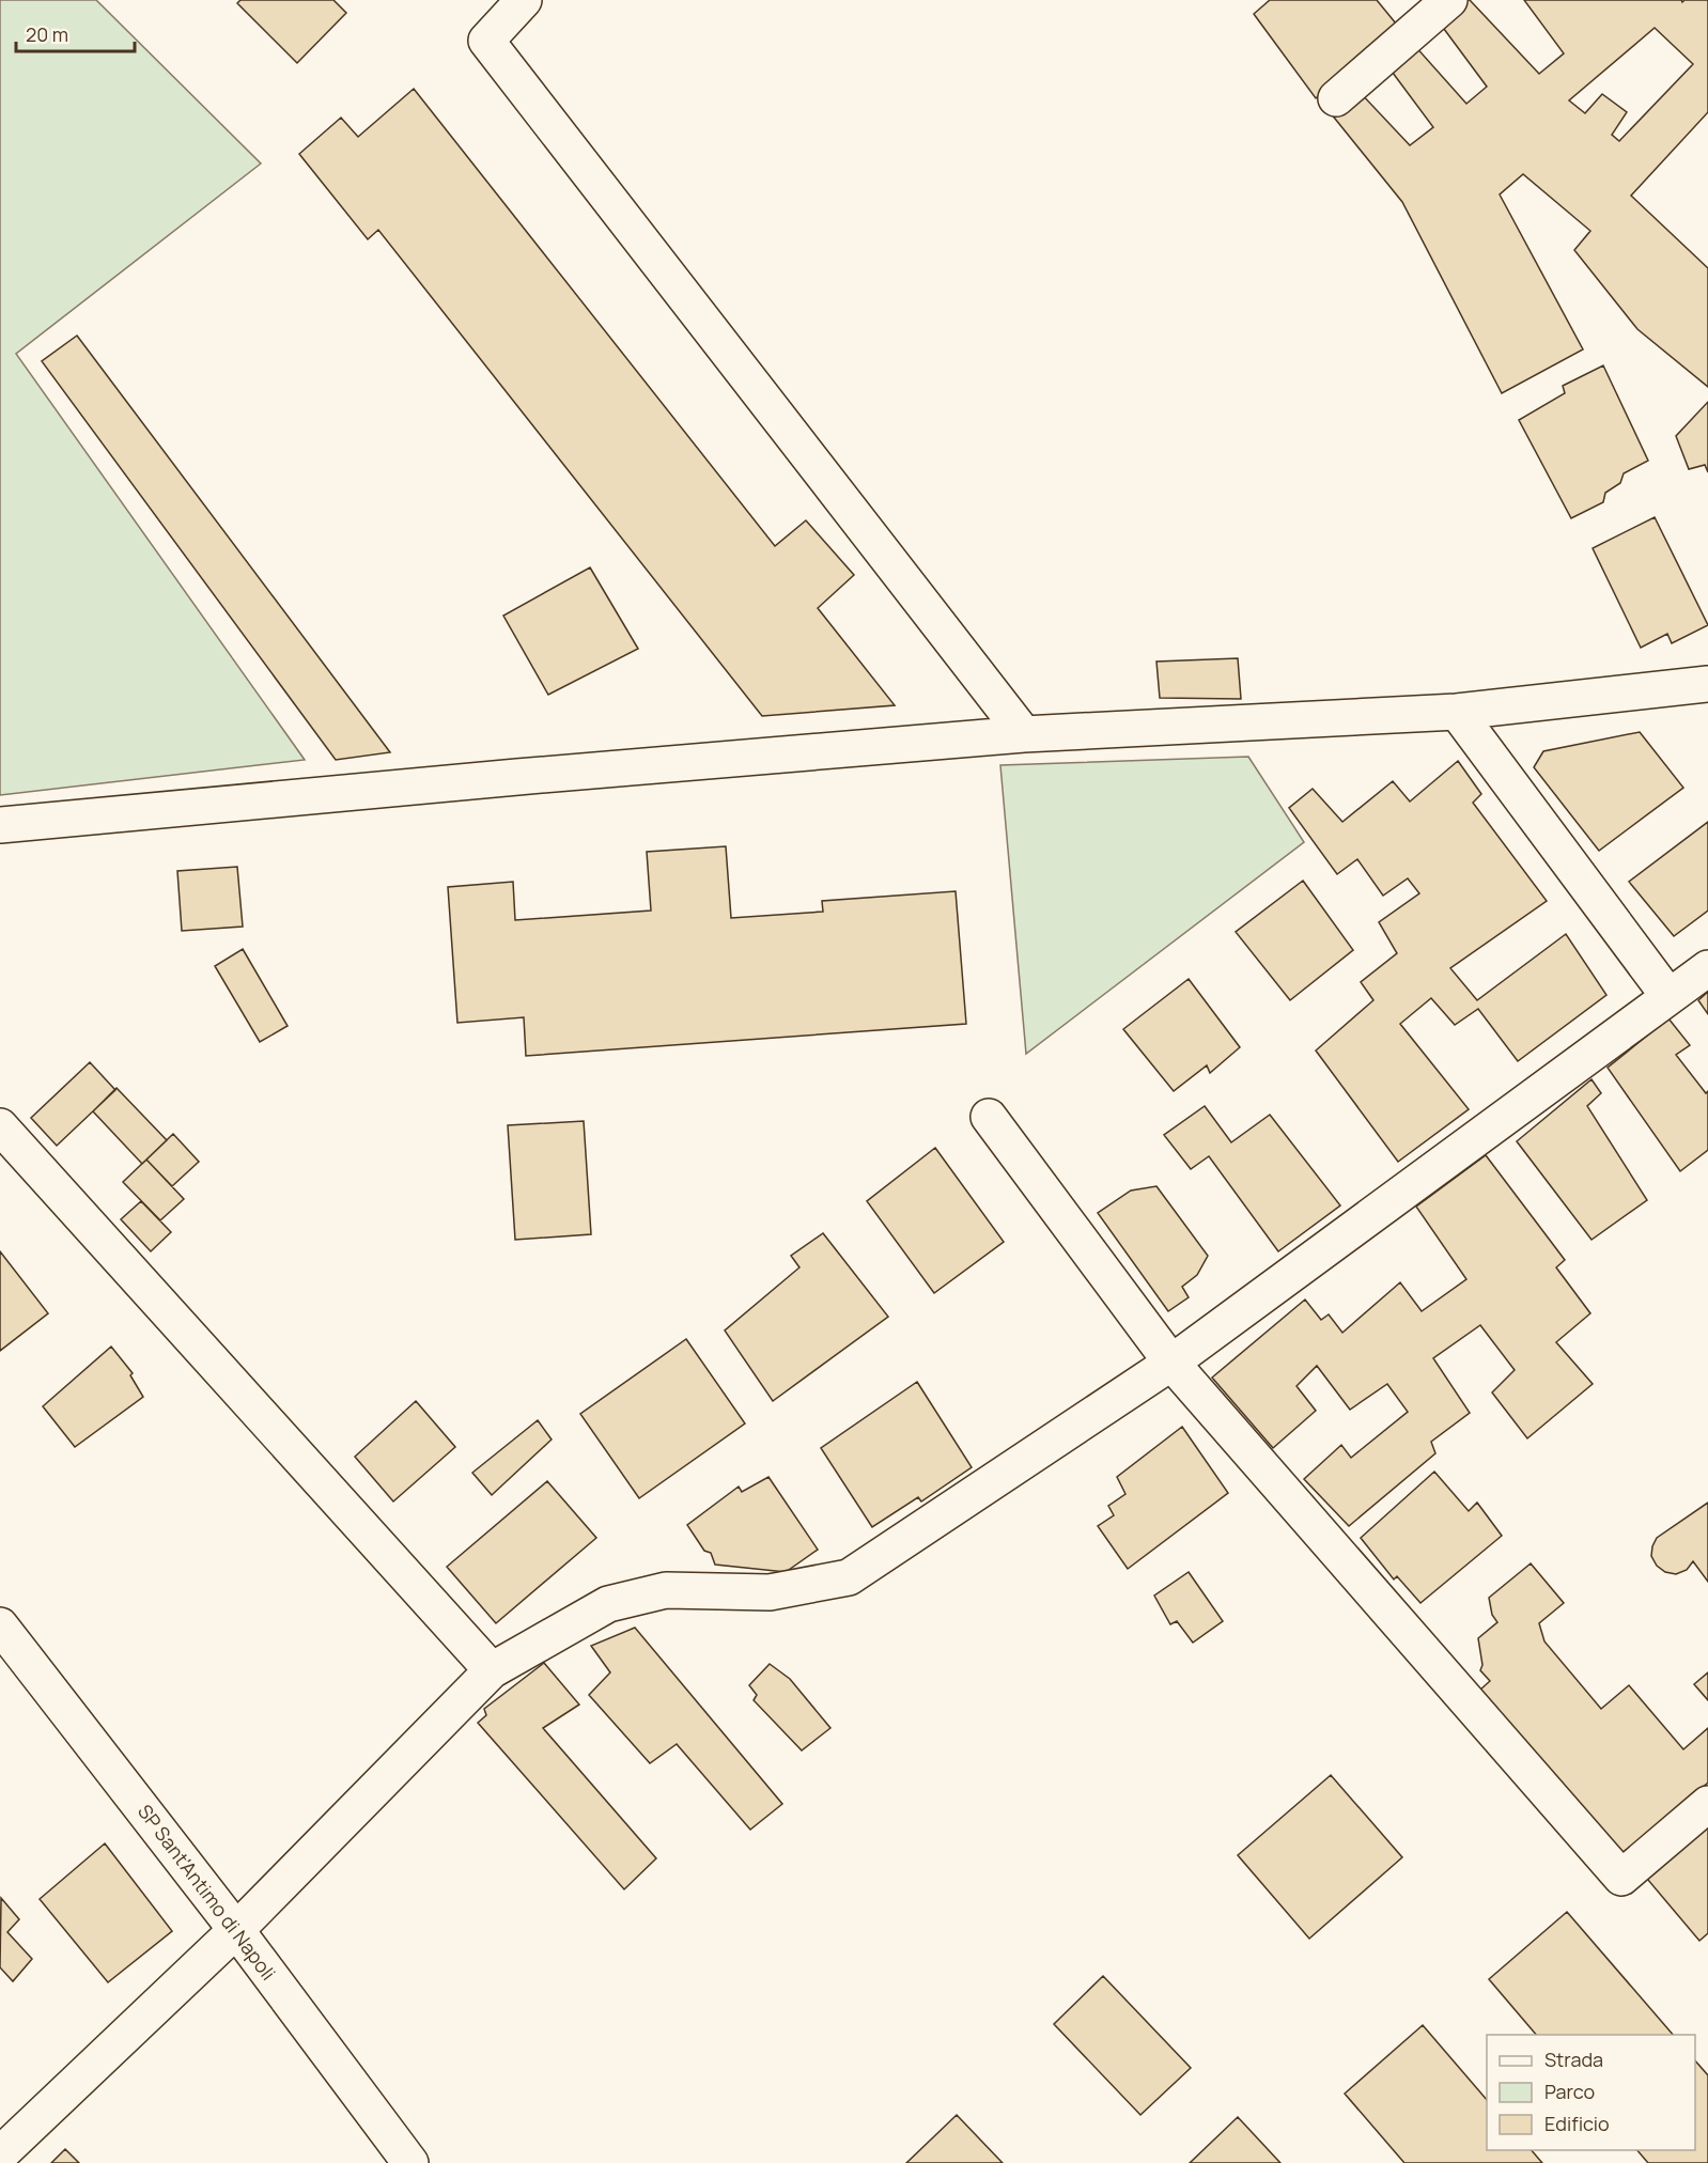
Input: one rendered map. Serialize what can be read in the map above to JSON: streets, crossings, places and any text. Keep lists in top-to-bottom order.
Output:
{
  "streets": {
    "street": ["SP Sant'Antimo di Napoli"]
  },
  "legend": ["Strada", "Parco", "Edificio"],
  "scale_bar": "20 m"
}
